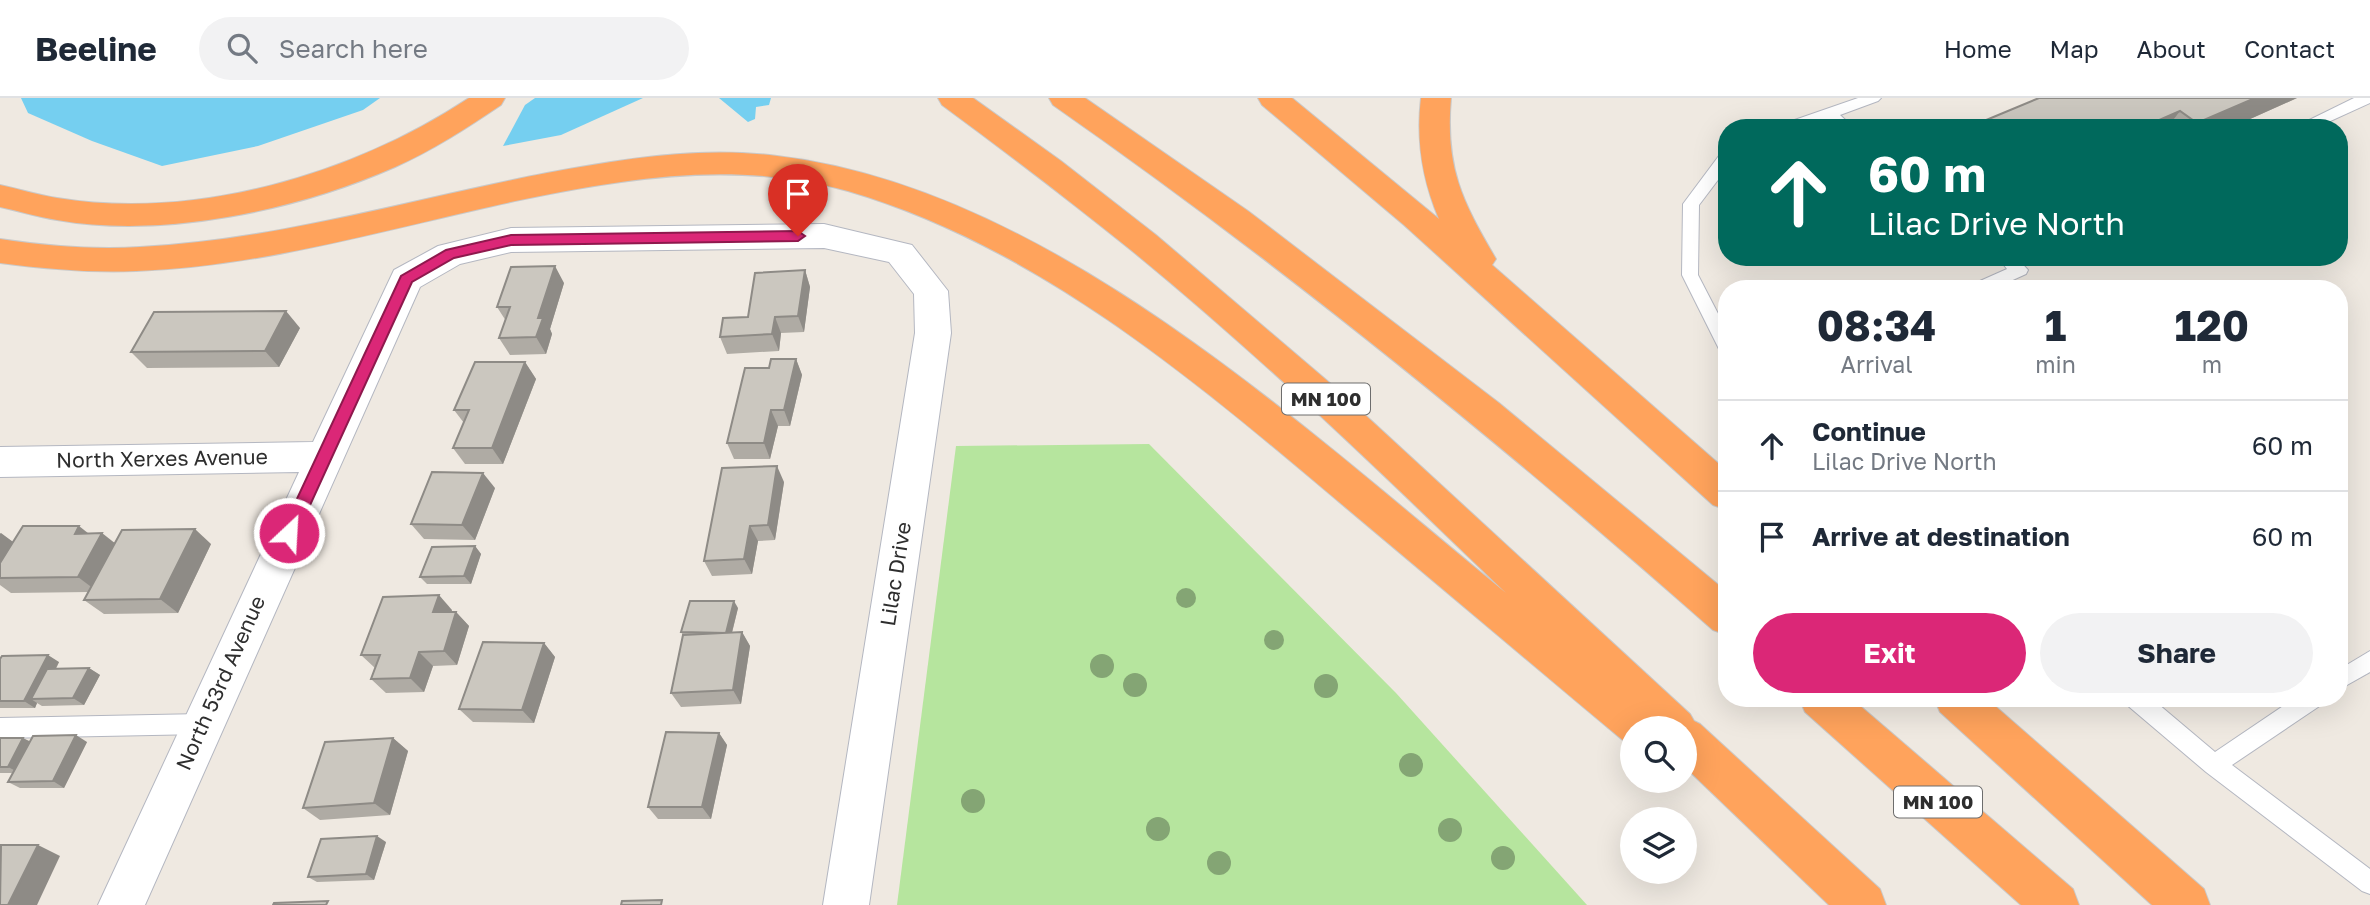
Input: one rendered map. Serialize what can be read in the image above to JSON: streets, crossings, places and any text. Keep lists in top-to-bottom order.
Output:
{
  "streets": {
    "highway": ["MN 100"],
    "street": ["North Xerxes Avenue", "Lilac Drive", "North 53rd Avenue"]
  },
  "crossings": [
    ["North Xerxes Avenue", "North 53rd Avenue"],
    ["Lilac Drive", "North 53rd Avenue"]
  ],
  "page": {
    "header": "Beeline",
    "search": "Search here",
    "nav": [
      "Home",
      "Map",
      "About",
      "Contact"
    ],
    "turn": ["60 m", "Lilac Drive North"],
    "eta": [
      "08:34",
      "Arrival",
      "1",
      "min",
      "120",
      "m"
    ],
    "list": [
      {
        "name": "Continue",
        "note": "Lilac Drive North",
        "value": "60 m"
      },
      {
        "name": "Arrive at destination",
        "value": "60 m"
      }
    ],
    "buttons": ["Exit", "Share"]
  }
}
